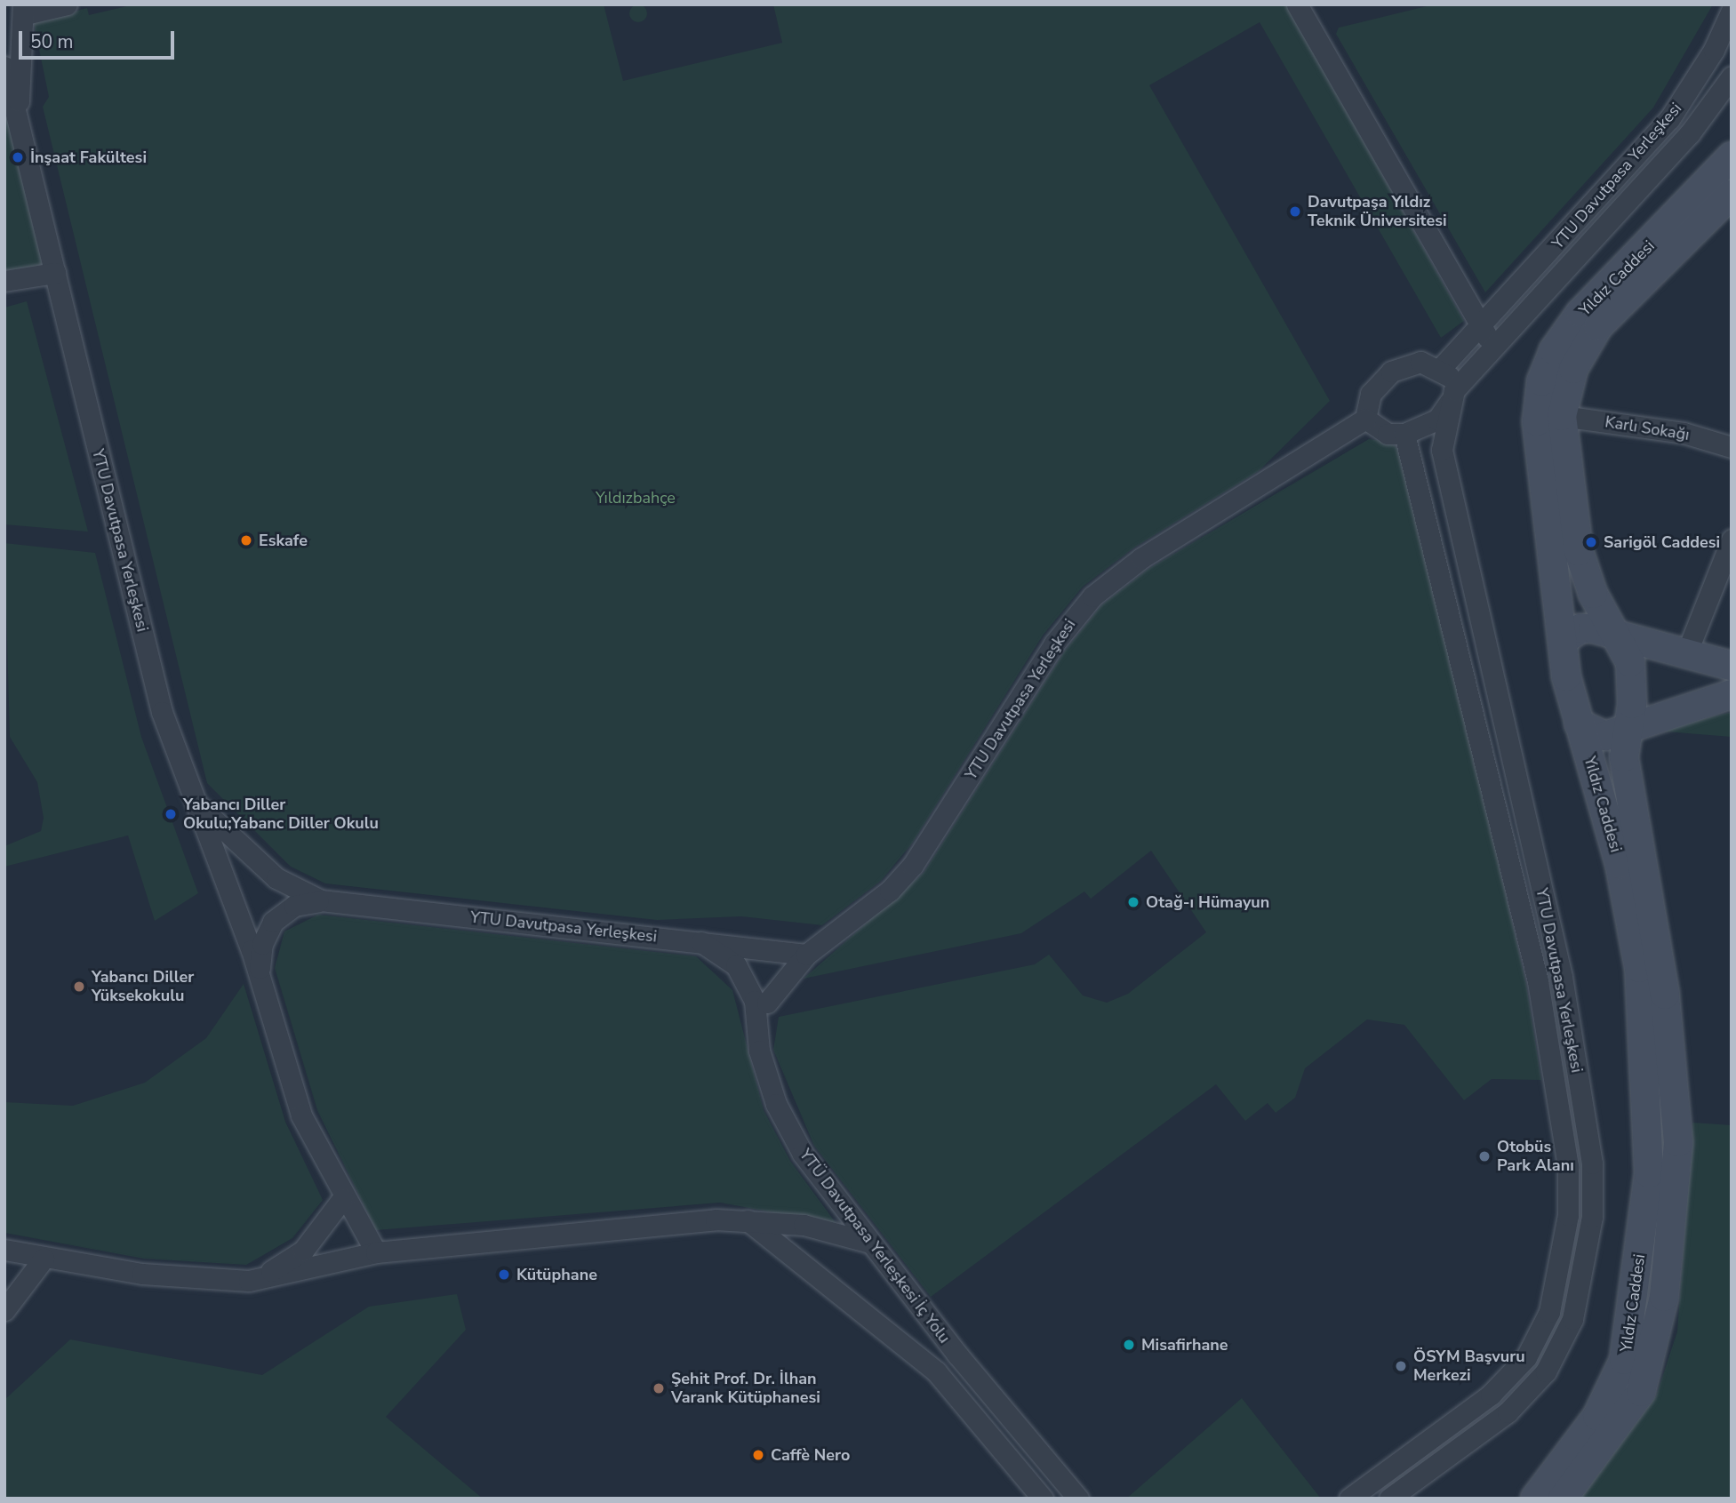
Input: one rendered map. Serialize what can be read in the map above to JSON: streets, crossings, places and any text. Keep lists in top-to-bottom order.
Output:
{
  "streets": {
    "main road": ["Yıldız Caddesi"],
    "street": ["YTU Davutpasa Yerleşkesi", "Karlı Sokağı", "YTÜ Davutpasa Yerleşkesi İç Yolu"]
  },
  "crossings": [
    ["YTU Davutpasa Yerleşkesi", "YTÜ Davutpasa Yerleşkesi İç Yolu"],
    ["Yıldız Caddesi", "Karlı Sokağı"]
  ],
  "parks": ["Yıldızbahçe"],
  "places": [
    "İnşaat Fakültesi",
    "Davutpaşa Yıldız Teknik Üniversitesi",
    "Eskafe",
    "Sarigöl Caddesi",
    "Yabancı Diller Okulu;Yabanc Diller Okulu",
    "Otağ-ı Hümayun",
    "Yabancı Diller Yüksekokulu",
    "Otobüs Park Alanı",
    "Kütüphane",
    "Misafirhane",
    "ÖSYM Başvuru Merkezi",
    "Şehit Prof. Dr. İlhan Varank Kütüphanesi",
    "Caffè Nero"
  ],
  "scale_bar": "50 m"
}
